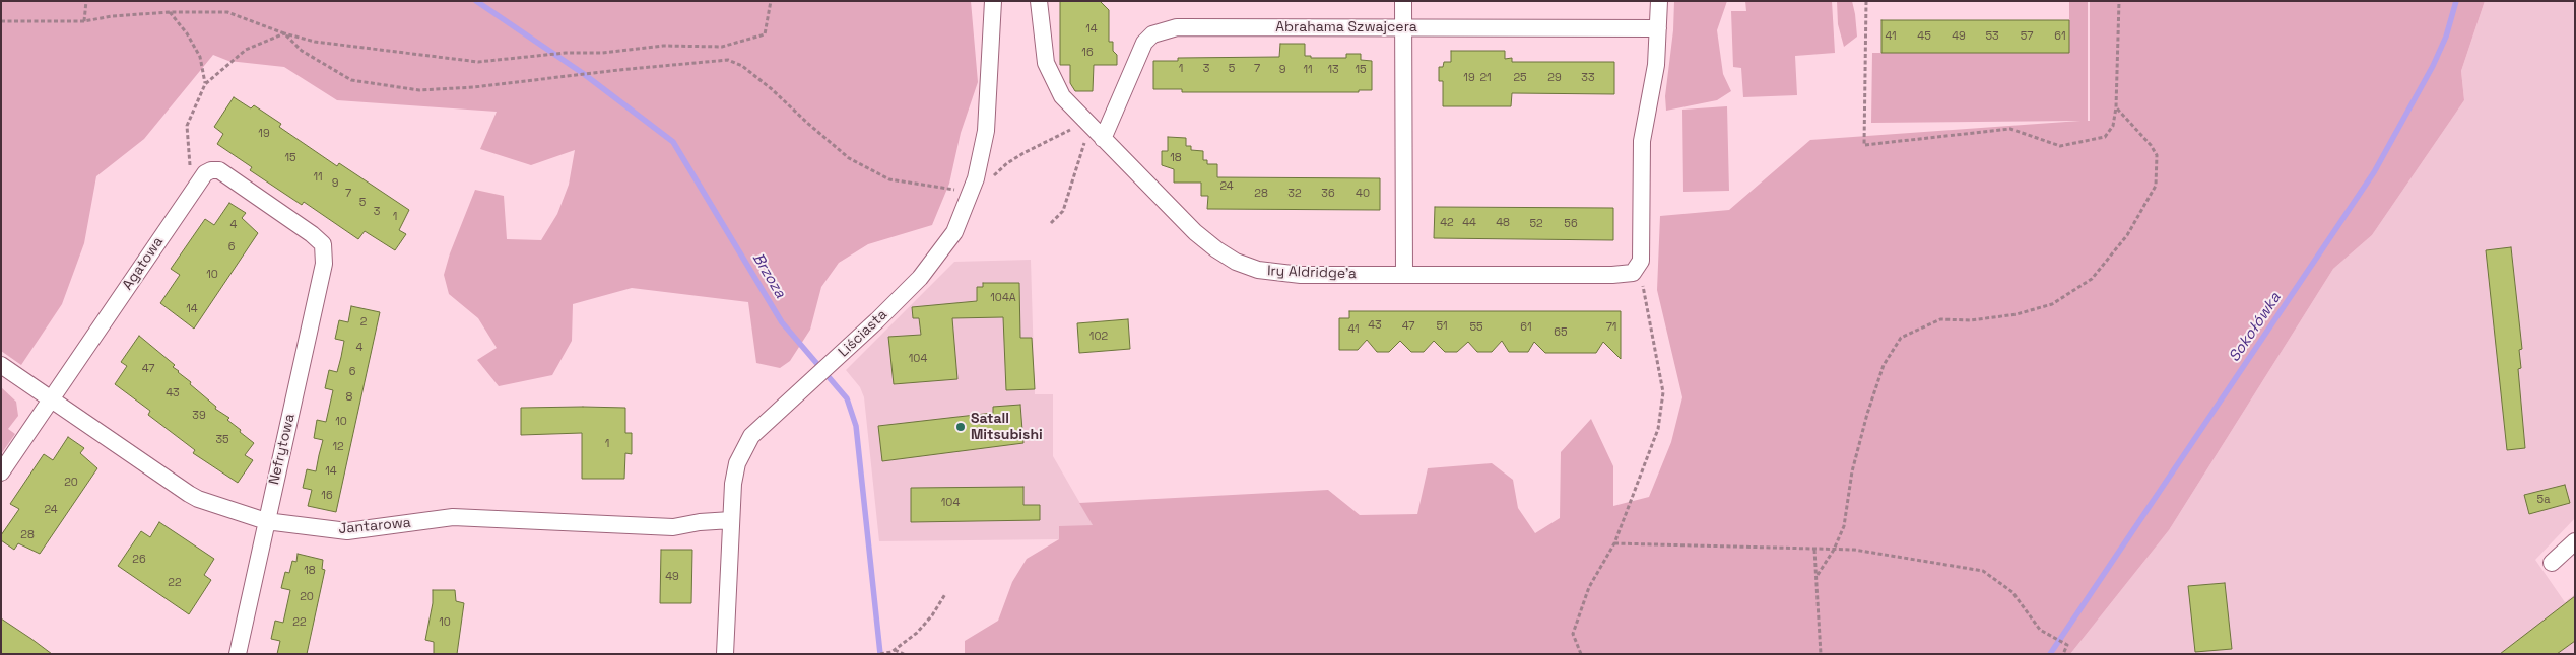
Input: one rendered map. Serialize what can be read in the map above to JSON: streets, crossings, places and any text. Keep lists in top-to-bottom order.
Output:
{
  "streets": {
    "street": [
      "Abrahama Szwajcera",
      "Agatowa",
      "Iry Aldridge’a",
      "Liściasta",
      "Nefrytowa",
      "Jantarowa"
    ]
  },
  "crossings": [
    ["Abrahama Szwajcera", "Iry Aldridge’a"],
    ["Agatowa", "Nefrytowa"],
    ["Agatowa", "Jantarowa"],
    ["Liściasta", "Jantarowa"],
    ["Nefrytowa", "Jantarowa"]
  ],
  "water": ["Brzoza", "Sokołówka"],
  "places": ["Satall Mitsubishi"],
  "house_numbers": [
    "14",
    "41",
    "45",
    "49",
    "53",
    "57",
    "61",
    "16",
    "1",
    "3",
    "5",
    "7",
    "9",
    "11",
    "13",
    "15",
    "19",
    "21",
    "25",
    "29",
    "33",
    "19",
    "15",
    "18",
    "11",
    "9",
    "24",
    "7",
    "28",
    "32",
    "36",
    "40",
    "5",
    "3",
    "1",
    "42",
    "44",
    "48",
    "52",
    "56",
    "4",
    "6",
    "10",
    "104A",
    "14",
    "2",
    "43",
    "47",
    "51",
    "55",
    "61",
    "71",
    "41",
    "65",
    "102",
    "4",
    "104",
    "47",
    "6",
    "43",
    "8",
    "39",
    "10",
    "35",
    "1",
    "12",
    "14",
    "20",
    "16",
    "5a",
    "104",
    "24",
    "28",
    "26",
    "18",
    "49",
    "22",
    "20",
    "22",
    "10"
  ]
}
